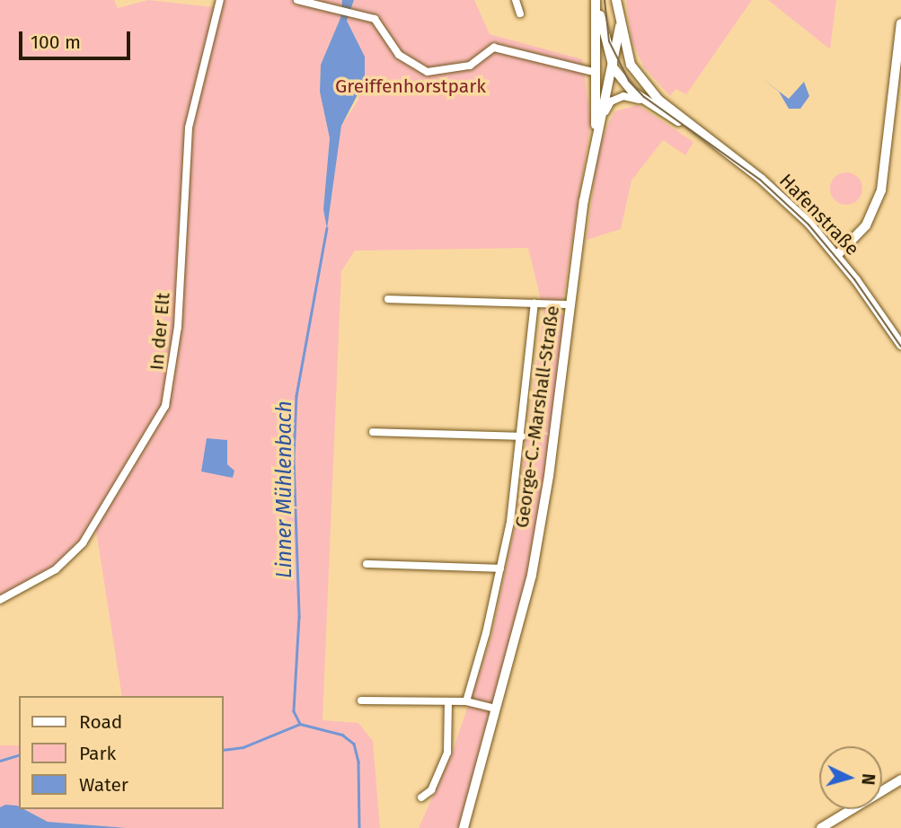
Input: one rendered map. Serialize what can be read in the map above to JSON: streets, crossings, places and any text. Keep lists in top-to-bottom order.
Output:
{
  "streets": {
    "main road": ["Hafenstraße", "George-C.-Marshall-Straße"],
    "street": ["In der Elt"]
  },
  "crossings": [
    ["Hafenstraße", "George-C.-Marshall-Straße"]
  ],
  "water": ["Linner Mühlenbach"],
  "parks": ["Greiffenhorstpark"],
  "legend": ["Road", "Park", "Water"],
  "scale_bar": "100 m",
  "north": "right"
}
